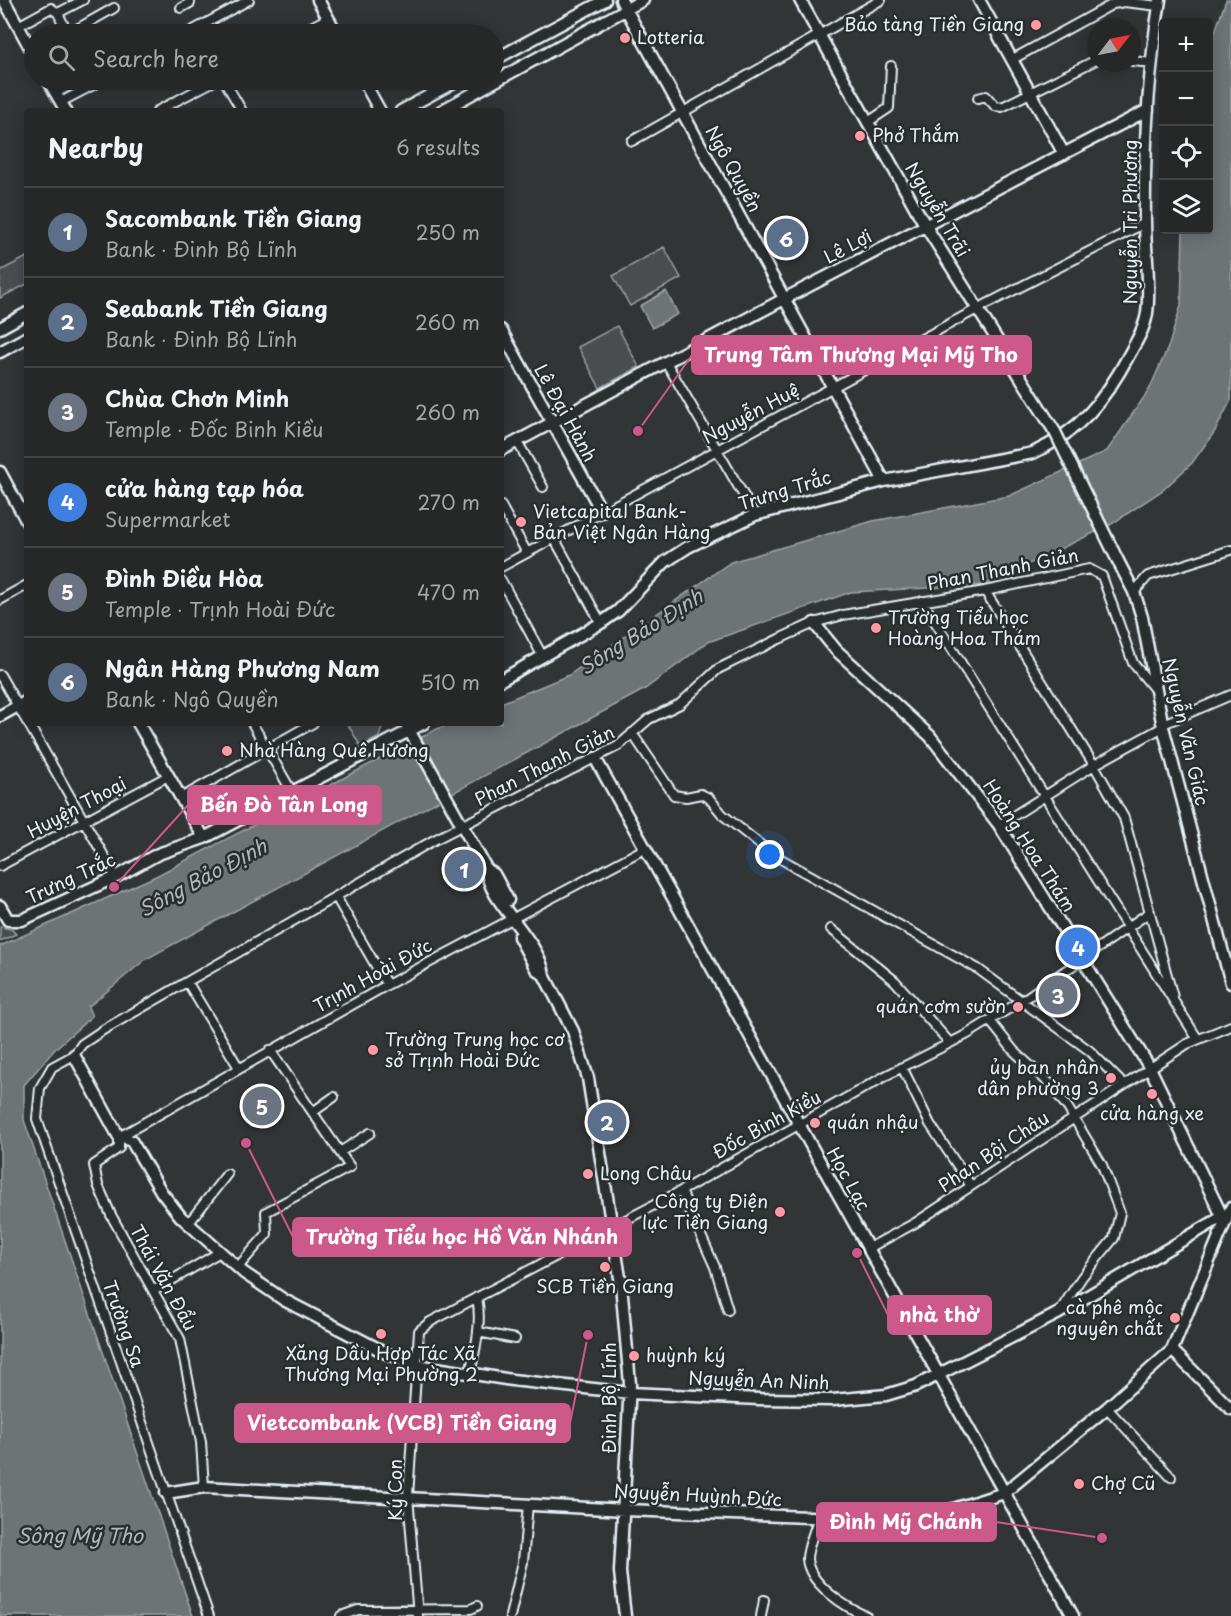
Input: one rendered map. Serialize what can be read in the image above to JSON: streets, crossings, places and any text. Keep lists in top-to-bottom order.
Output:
{
  "streets": {
    "street": [
      "Ngô Quyền",
      "Nguyễn Trãi",
      "Nguyễn Tri Phương",
      "Lê Lợi",
      "Lê Đại Hành",
      "Nguyễn Huệ",
      "Trưng Trắc",
      "Phan Thanh Giản",
      "Nguyễn Văn Giác",
      "Huyện Thoại",
      "Hoàng Hoa Thám",
      "Trịnh Hoài Đức",
      "Đốc Binh Kiều",
      "Phan Bội Châu",
      "Học Lạc",
      "Thái Văn Đẩu",
      "Trường Sa",
      "Nguyễn An Ninh",
      "Đinh Bộ Lĩnh",
      "Ký Con",
      "Nguyễn Huỳnh Đức"
    ]
  },
  "crossings": [
    ["Ngô Quyền", "Lê Lợi"],
    ["Ngô Quyền", "Nguyễn Huệ"],
    ["Ngô Quyền", "Trưng Trắc"],
    ["Nguyễn Trãi", "Lê Lợi"],
    ["Nguyễn Trãi", "Nguyễn Huệ"],
    ["Nguyễn Trãi", "Nguyễn Văn Giác"],
    ["Nguyễn Tri Phương", "Lê Lợi"],
    ["Nguyễn Tri Phương", "Nguyễn Huệ"],
    ["Nguyễn Tri Phương", "Trưng Trắc"],
    ["Lê Lợi", "Lê Đại Hành"],
    ["Lê Đại Hành", "Nguyễn Huệ"],
    ["Trưng Trắc", "Đinh Bộ Lĩnh"],
    ["Phan Thanh Giản", "Nguyễn Văn Giác"],
    ["Phan Thanh Giản", "Hoàng Hoa Thám"],
    ["Phan Thanh Giản", "Học Lạc"],
    ["Phan Thanh Giản", "Trường Sa"],
    ["Phan Thanh Giản", "Nguyễn An Ninh"],
    ["Phan Thanh Giản", "Đinh Bộ Lĩnh"],
    ["Hoàng Hoa Thám", "Đốc Binh Kiều"],
    ["Hoàng Hoa Thám", "Phan Bội Châu"],
    ["Hoàng Hoa Thám", "Nguyễn An Ninh"],
    ["Trịnh Hoài Đức", "Học Lạc"],
    ["Trịnh Hoài Đức", "Thái Văn Đẩu"],
    ["Trịnh Hoài Đức", "Nguyễn An Ninh"],
    ["Trịnh Hoài Đức", "Đinh Bộ Lĩnh"],
    ["Đốc Binh Kiều", "Học Lạc"],
    ["Đốc Binh Kiều", "Nguyễn An Ninh"],
    ["Đốc Binh Kiều", "Đinh Bộ Lĩnh"],
    ["Đốc Binh Kiều", "Ký Con"],
    ["Phan Bội Châu", "Học Lạc"],
    ["Học Lạc", "Nguyễn An Ninh"],
    ["Học Lạc", "Nguyễn Huỳnh Đức"],
    ["Thái Văn Đẩu", "Nguyễn An Ninh"],
    ["Thái Văn Đẩu", "Nguyễn Huỳnh Đức"],
    ["Trường Sa", "Nguyễn An Ninh"],
    ["Trường Sa", "Nguyễn Huỳnh Đức"],
    ["Nguyễn An Ninh", "Đinh Bộ Lĩnh"],
    ["Nguyễn An Ninh", "Ký Con"],
    ["Đinh Bộ Lĩnh", "Nguyễn Huỳnh Đức"],
    ["Ký Con", "Nguyễn Huỳnh Đức"]
  ],
  "water": ["Sông Bảo Định", "Sông Mỹ Tho"],
  "places": [
    "Bảo tàng Tiền Giang",
    "Lotteria",
    "Phở Thắm",
    "Trung Tâm Thương Mại Mỹ Tho",
    "Vietcapital Bank- Bản Việt Ngân Hàng",
    "Trường Tiểu học Hoàng Hoa Thám",
    "Nhà Hàng Quê Hương",
    "Bến Đò Tân Long",
    "quán cơm sườn",
    "Trường Trung học cơ sở Trịnh Hoài Đức",
    "ủy ban nhân dân phường 3",
    "cửa hàng xe",
    "quán nhậu",
    "Trường Tiểu học Hồ Văn Nhánh",
    "Long Châu",
    "Công ty Điện lực Tiền Giang",
    "nhà thờ",
    "SCB Tiền Giang",
    "cà phê mộc nguyên chất",
    "Xăng Dầu Hợp Tác Xã Thương Mại Phường 2",
    "Vietcombank (VCB) Tiền Giang",
    "huỳnh ký",
    "Chợ Cũ",
    "Đình Mỹ Chánh"
  ],
  "north": "top right",
  "page": {
    "map_buttons": ["+", "−"],
    "search": "Search here",
    "heading": ["Nearby", "6 results"],
    "list": [
      {
        "mark": "1",
        "name": "Sacombank Tiền Giang",
        "note": "Bank · Đinh Bộ Lĩnh",
        "value": "250 m"
      },
      {
        "mark": "2",
        "name": "Seabank Tiền Giang",
        "note": "Bank · Đinh Bộ Lĩnh",
        "value": "260 m"
      },
      {
        "mark": "3",
        "name": "Chùa Chơn Minh",
        "note": "Temple · Đốc Binh Kiều",
        "value": "260 m"
      },
      {
        "mark": "4",
        "name": "cửa hàng tạp hóa",
        "note": "Supermarket",
        "value": "270 m"
      },
      {
        "mark": "5",
        "name": "Đình Điều Hòa",
        "note": "Temple · Trịnh Hoài Đức",
        "value": "470 m"
      },
      {
        "mark": "6",
        "name": "Ngân Hàng Phương Nam",
        "note": "Bank · Ngô Quyền",
        "value": "510 m"
      }
    ],
    "pins": [
      "6",
      "1",
      "4",
      "3",
      "5",
      "2"
    ]
  }
}
